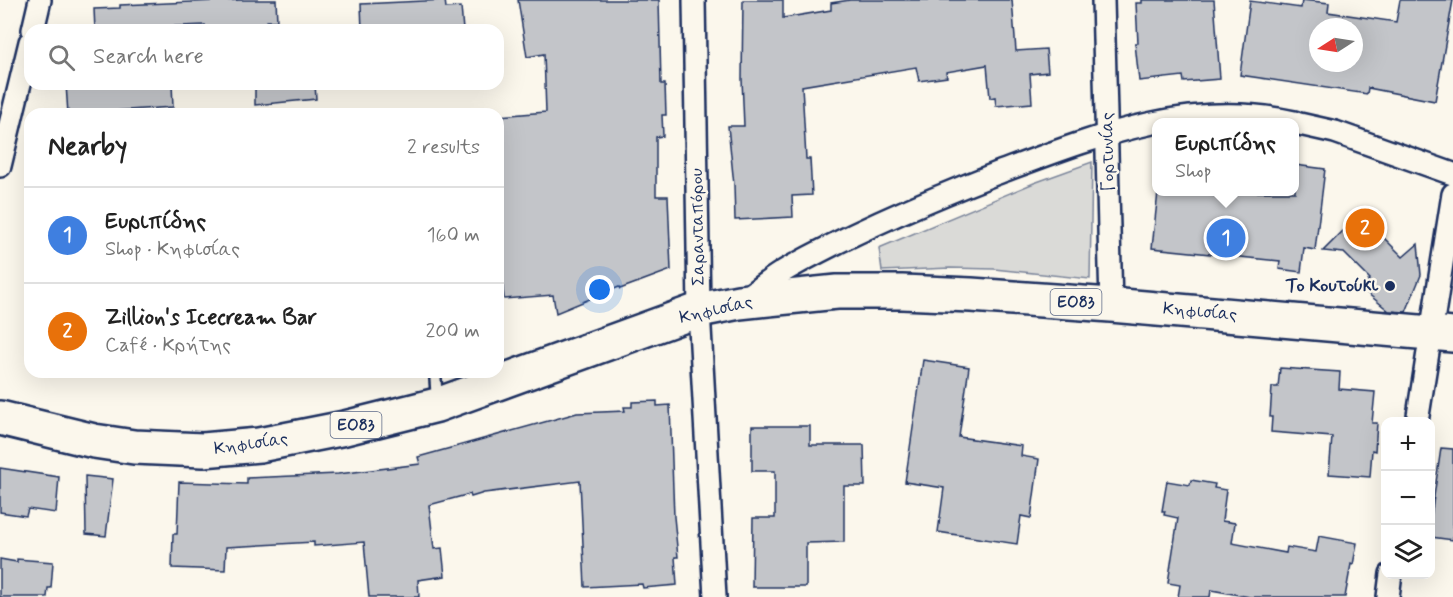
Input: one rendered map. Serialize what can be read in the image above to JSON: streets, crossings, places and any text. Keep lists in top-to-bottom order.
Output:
{
  "streets": {
    "main road": ["ΕΟ83", "Κηφισίας"],
    "street": ["Γορτυνίας", "Σαρανταπόρου"]
  },
  "crossings": [
    ["Γορτυνίας", "Κηφισίας"],
    ["Σαρανταπόρου", "Κηφισίας"]
  ],
  "places": ["Το Κουτούκι"],
  "north": "left",
  "page": {
    "search": "Search here",
    "heading": ["Nearby", "2 results"],
    "popup": ["Ευριπίδης", "Shop"],
    "list": [
      {
        "mark": "1",
        "name": "Ευριπίδης",
        "note": "Shop · Κηφισίας",
        "value": "160 m"
      },
      {
        "mark": "2",
        "name": "Zillion's Icecream Bar",
        "note": "Café · Κρήτης",
        "value": "200 m"
      }
    ],
    "pins": ["2", "1"],
    "map_buttons": ["+", "−"]
  }
}
